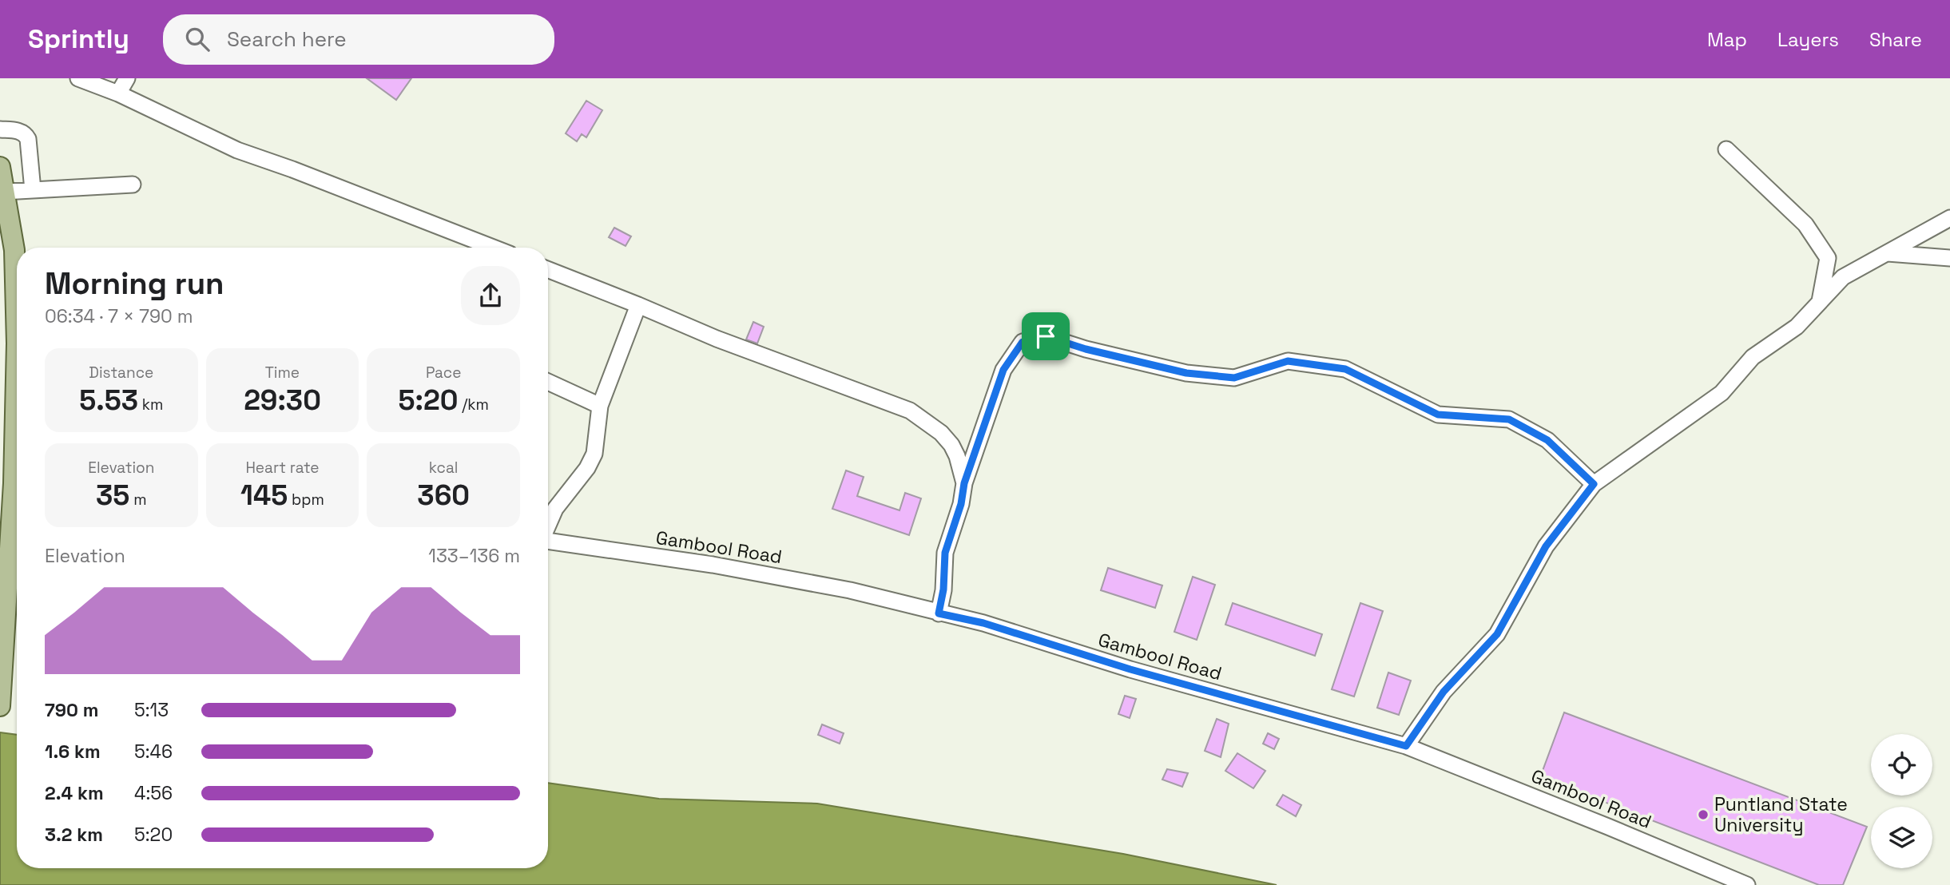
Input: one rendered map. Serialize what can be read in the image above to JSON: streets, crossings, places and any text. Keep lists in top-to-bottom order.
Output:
{
  "streets": {
    "street": ["Gambool Road"]
  },
  "places": ["Puntland State University"],
  "page": {
    "header": "Sprintly",
    "search": "Search here",
    "nav": ["Map", "Layers", "Share"],
    "heading": ["Morning run", "06:34 · 7 × 790 m"],
    "stats": [
      ["Distance", "5.53 km"],
      ["Time", "29:30"],
      ["Pace", "5:20 /km"],
      ["Elevation", "35 m"],
      ["Heart rate", "145 bpm"],
      ["kcal", "360"]
    ],
    "chart": ["Elevation", "133–136 m"],
    "list": [
      {
        "name": "790 m",
        "note": "5:13"
      },
      {
        "name": "1.6 km",
        "note": "5:46"
      },
      {
        "name": "2.4 km",
        "note": "4:56"
      },
      {
        "name": "3.2 km",
        "note": "5:20"
      }
    ]
  }
}
